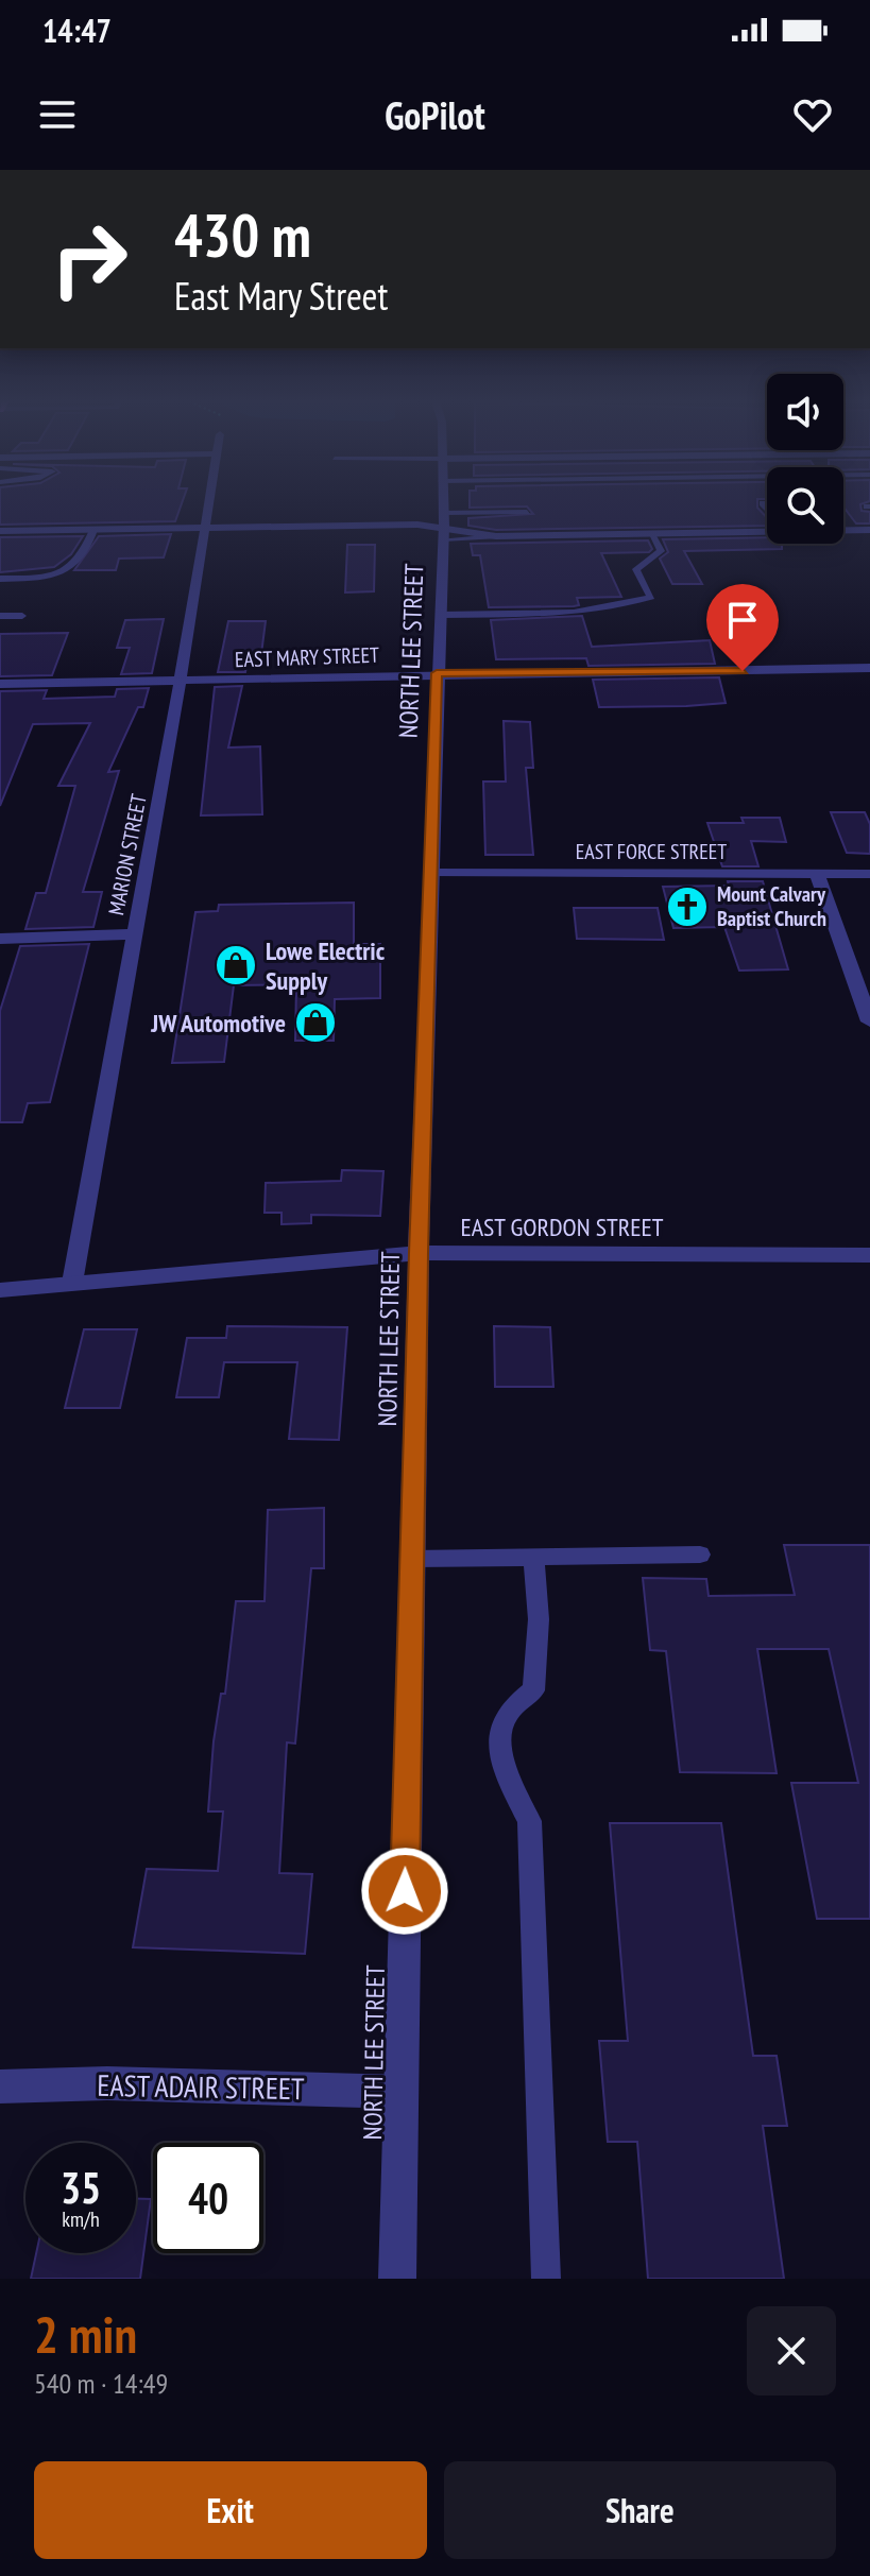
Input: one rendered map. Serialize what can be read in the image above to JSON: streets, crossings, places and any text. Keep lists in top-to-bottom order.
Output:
{
  "streets": {
    "street": [
      "NORTH LEE STREET",
      "EAST MARY STREET",
      "EAST FORCE STREET",
      "MARION STREET",
      "EAST GORDON STREET",
      "EAST ADAIR STREET"
    ]
  },
  "crossings": [
    ["NORTH LEE STREET", "EAST MARY STREET"],
    ["NORTH LEE STREET", "EAST FORCE STREET"],
    ["NORTH LEE STREET", "EAST GORDON STREET"],
    ["NORTH LEE STREET", "EAST ADAIR STREET"],
    ["EAST MARY STREET", "MARION STREET"],
    ["MARION STREET", "EAST GORDON STREET"]
  ],
  "places": {
    "church": ["Mount Calvary Baptist Church"],
    "shop": ["Lowe Electric Supply", "JW Automotive"]
  },
  "page": {
    "status": "14:47",
    "header": "GoPilot",
    "turn": ["430 m", "East Mary Street"],
    "speed": "35 km/h",
    "limit": "40",
    "heading": ["2 min", "540 m · 14:49"],
    "buttons": ["Exit", "Share"]
  }
}
